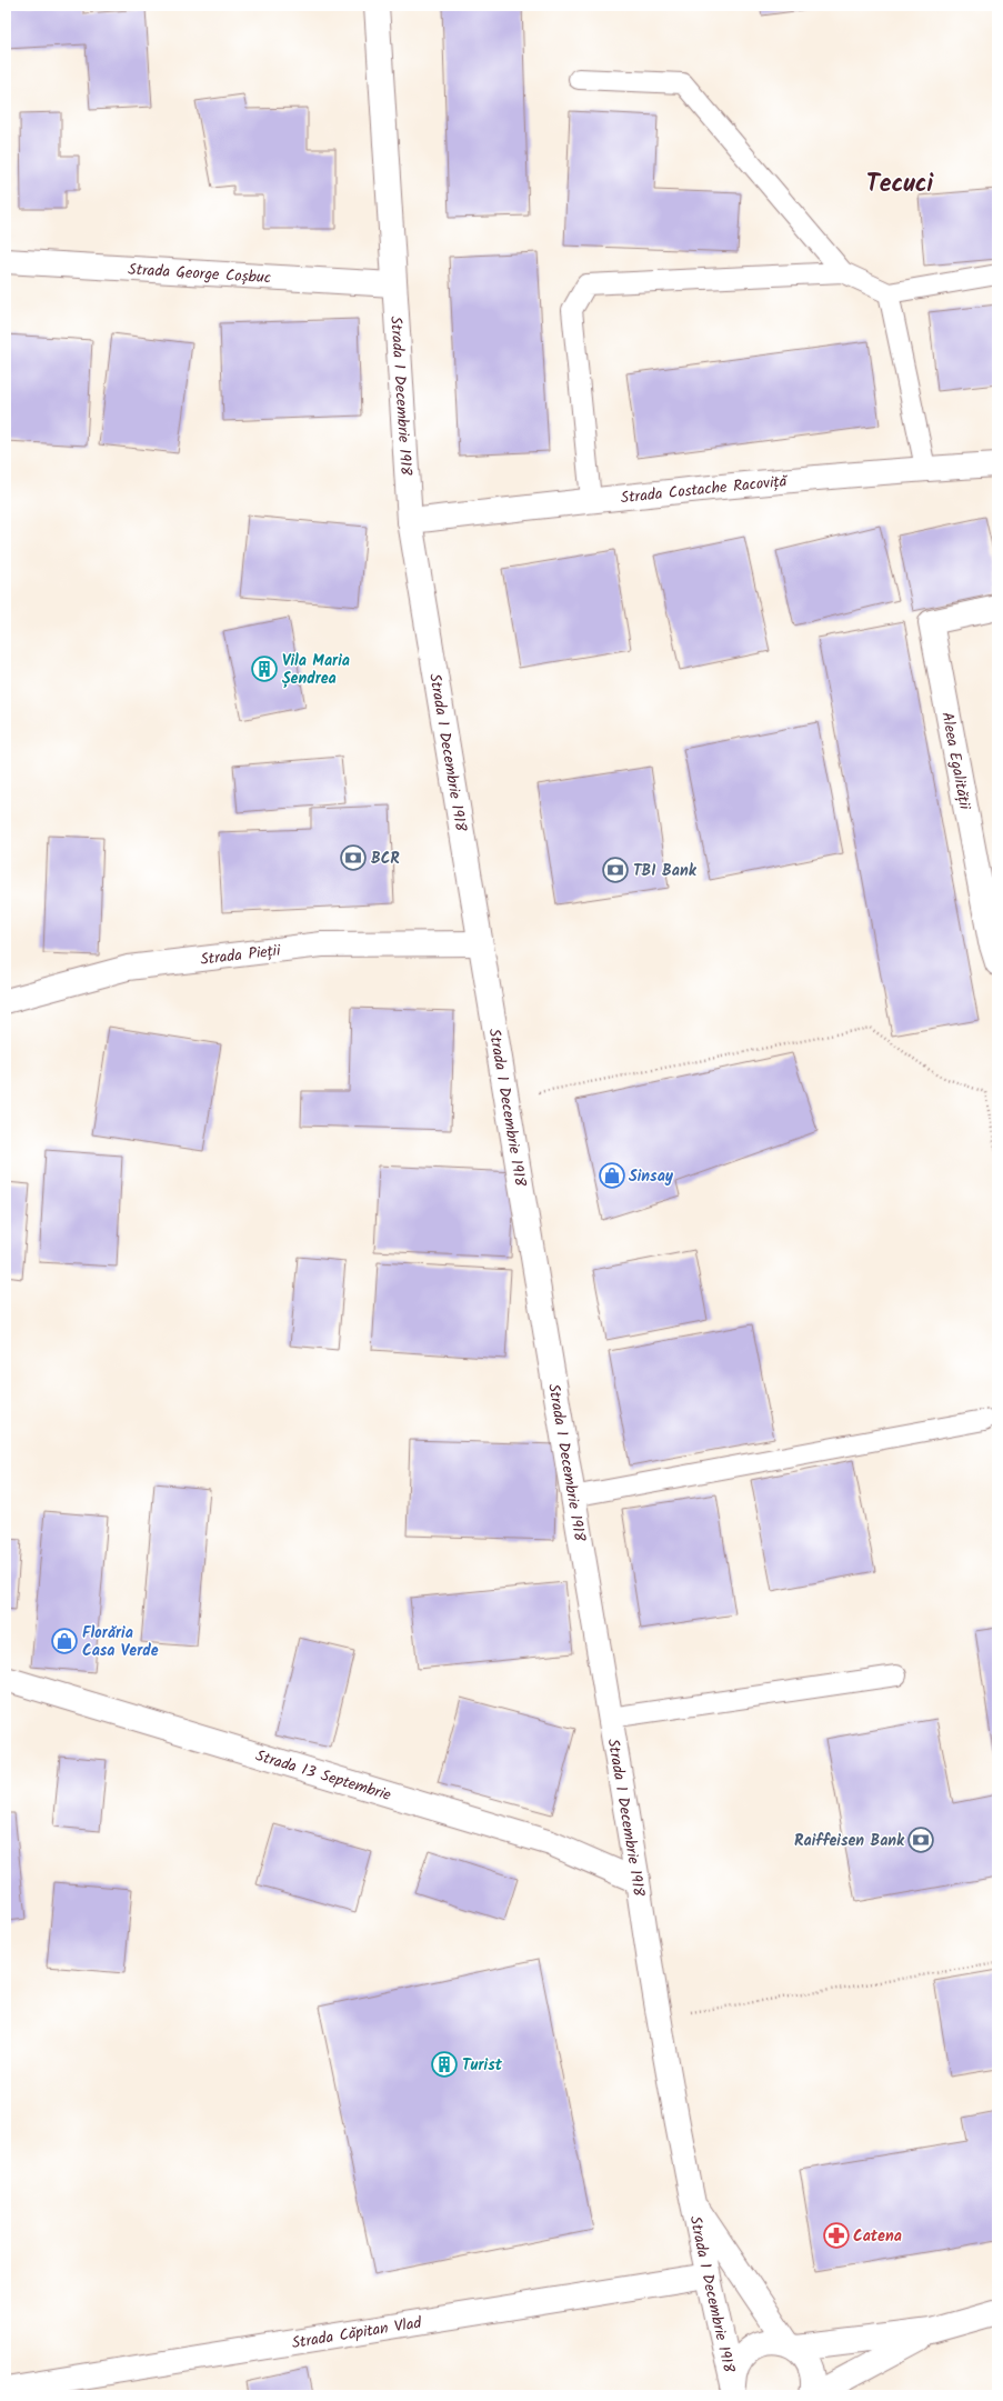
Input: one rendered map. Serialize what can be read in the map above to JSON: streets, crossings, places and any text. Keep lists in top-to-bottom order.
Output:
{
  "streets": {
    "street": [
      "Strada George Coșbuc",
      "Strada 1 Decembrie 1918",
      "Strada Costache Racoviță",
      "Aleea Egalității",
      "Strada Pieții",
      "Strada 13 Septembrie",
      "Strada Căpitan Vlad"
    ]
  },
  "crossings": [
    ["Strada George Coșbuc", "Strada 1 Decembrie 1918"],
    ["Strada 1 Decembrie 1918", "Strada Costache Racoviță"],
    ["Strada 1 Decembrie 1918", "Strada Pieții"],
    ["Strada 1 Decembrie 1918", "Strada 13 Septembrie"],
    ["Strada 1 Decembrie 1918", "Strada Căpitan Vlad"]
  ],
  "districts": ["Tecuci"],
  "places": {
    "building": ["Vila Maria Șendrea", "Turist"],
    "bank": ["BCR", "TBI Bank", "Raiffeisen Bank"],
    "shop": ["Sinsay", "Florăria Casa Verde"],
    "pharmacy": ["Catena"]
  }
}
